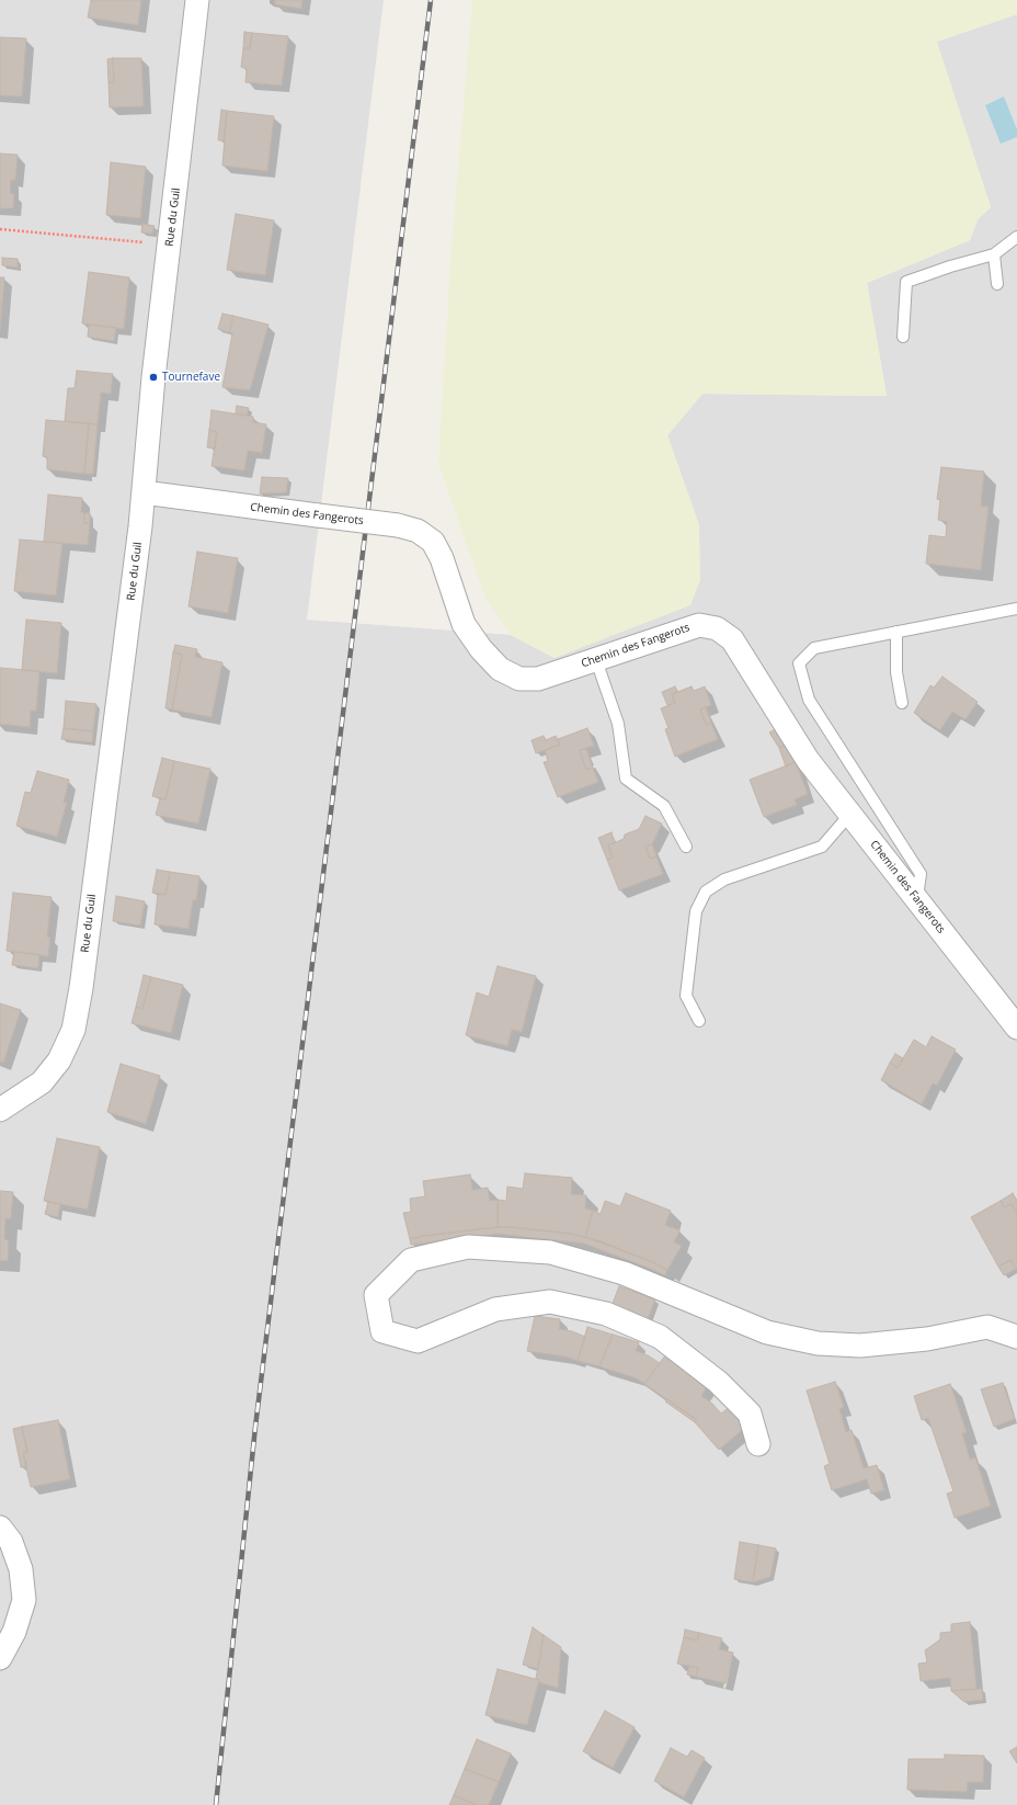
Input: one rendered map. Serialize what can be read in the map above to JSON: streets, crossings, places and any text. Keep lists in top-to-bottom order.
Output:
{
  "streets": {
    "street": ["Rue du Guil", "Chemin des Fangerots"]
  },
  "crossings": [
    ["Rue du Guil", "Chemin des Fangerots"]
  ],
  "places": ["Tournefave"]
}
